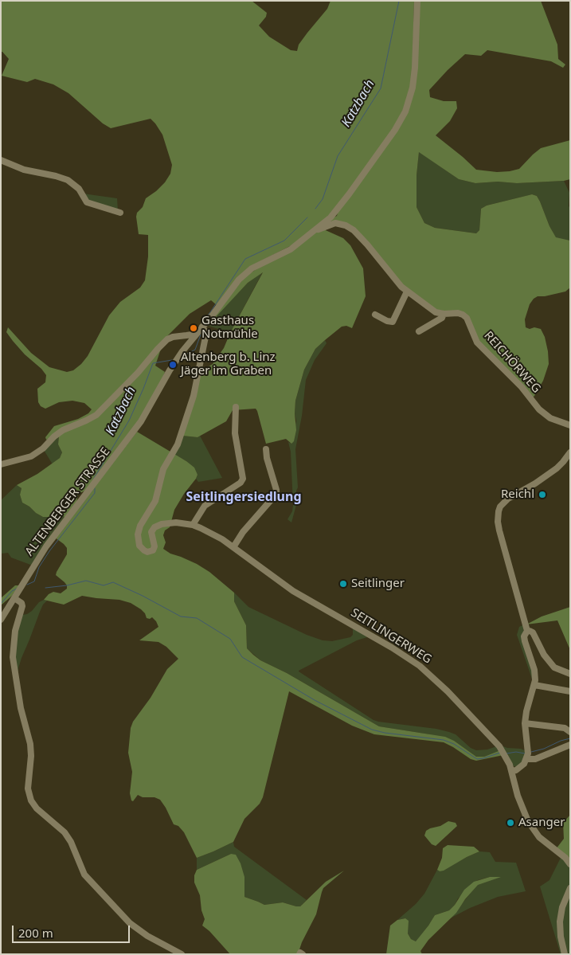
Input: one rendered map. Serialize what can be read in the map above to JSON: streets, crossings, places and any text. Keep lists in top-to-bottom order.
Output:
{
  "streets": {
    "street": ["REICHÖRWEG", "ALTENBERGER STRASSE", "SEITLINGERWEG"]
  },
  "crossings": [
    ["REICHÖRWEG", "ALTENBERGER STRASSE"],
    ["ALTENBERGER STRASSE", "SEITLINGERWEG"]
  ],
  "districts": ["Seitlingersiedlung"],
  "water": ["Katzbach"],
  "places": [
    "Gasthaus Notmühle",
    "Altenberg b. Linz Jäger im Graben",
    "Reichl",
    "Seitlinger",
    "Asanger"
  ],
  "scale_bar": "200 m"
}
